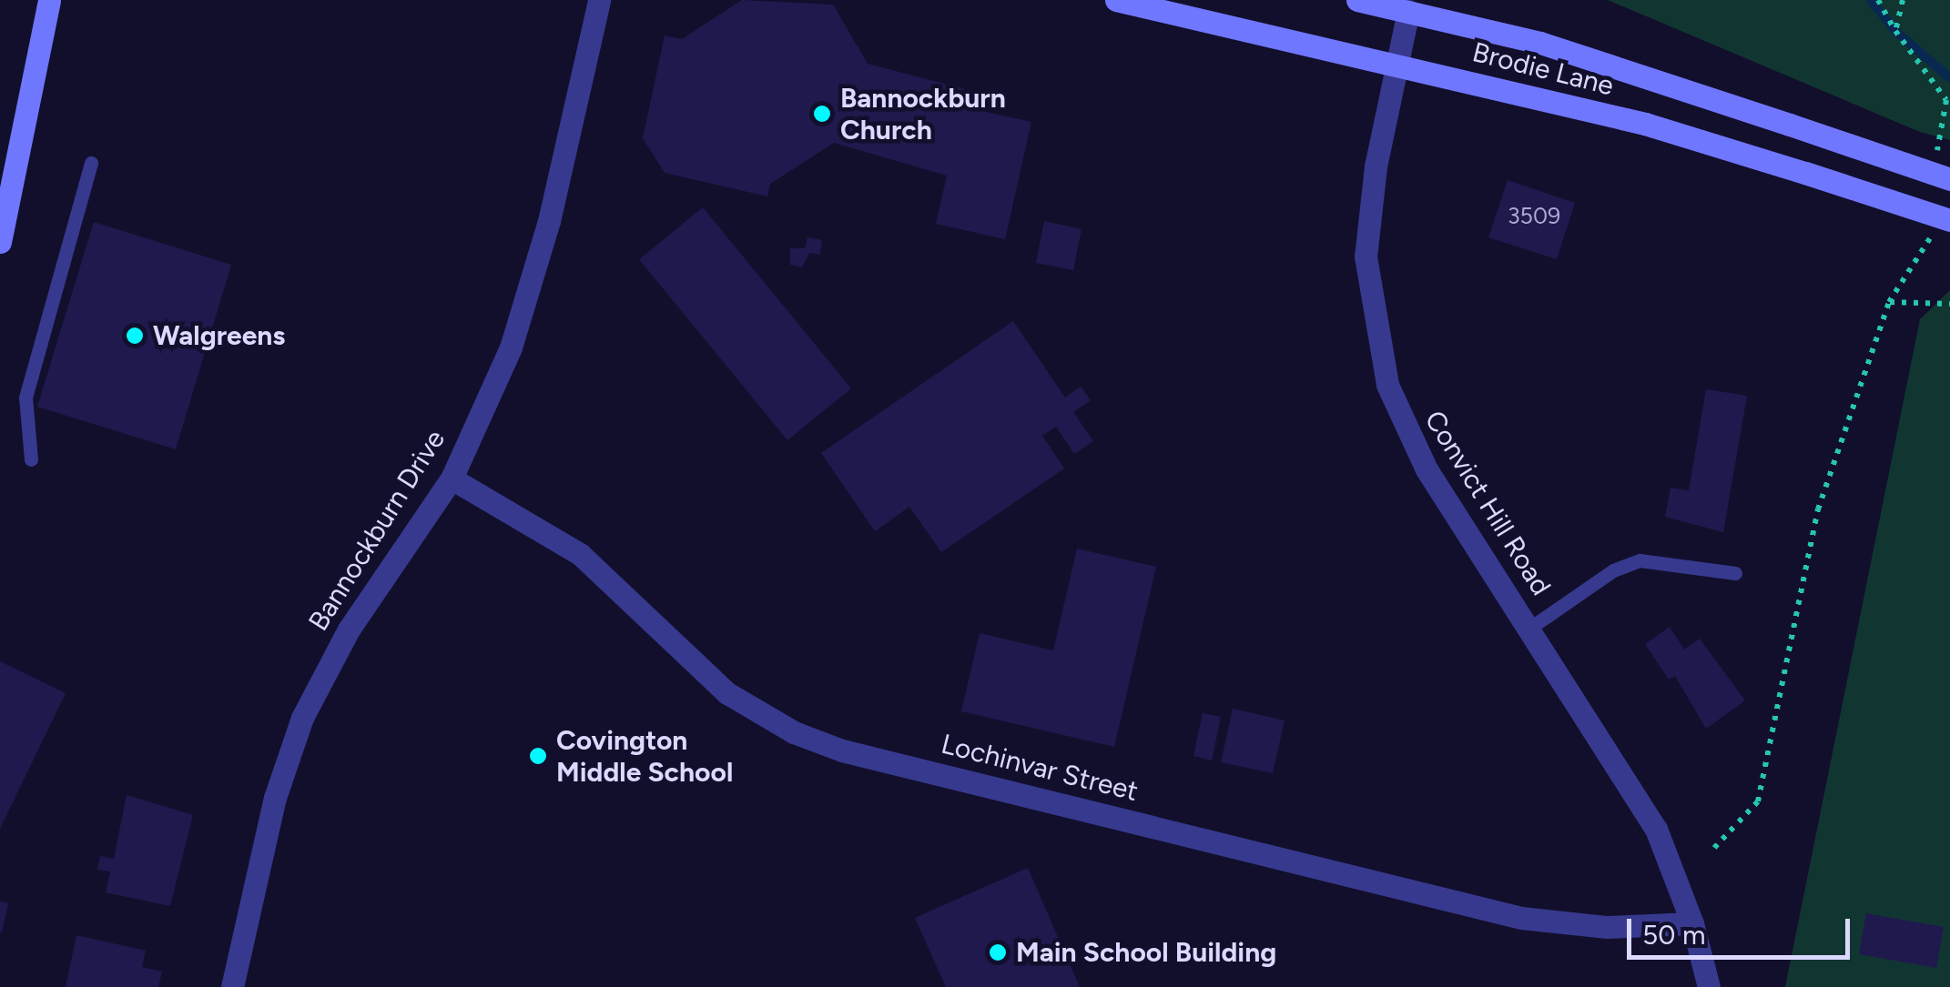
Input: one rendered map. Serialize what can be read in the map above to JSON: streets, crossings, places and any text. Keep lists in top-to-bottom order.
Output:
{
  "streets": {
    "main road": ["Brodie Lane"],
    "street": ["Convict Hill Road", "Bannockburn Drive", "Lochinvar Street"]
  },
  "crossings": [
    ["Brodie Lane", "Convict Hill Road"],
    ["Convict Hill Road", "Lochinvar Street"],
    ["Bannockburn Drive", "Lochinvar Street"]
  ],
  "places": [
    "Bannockburn Church",
    "Walgreens",
    "Covington Middle School",
    "Main School Building"
  ],
  "house_numbers": ["3509"],
  "scale_bar": "50 m"
}
